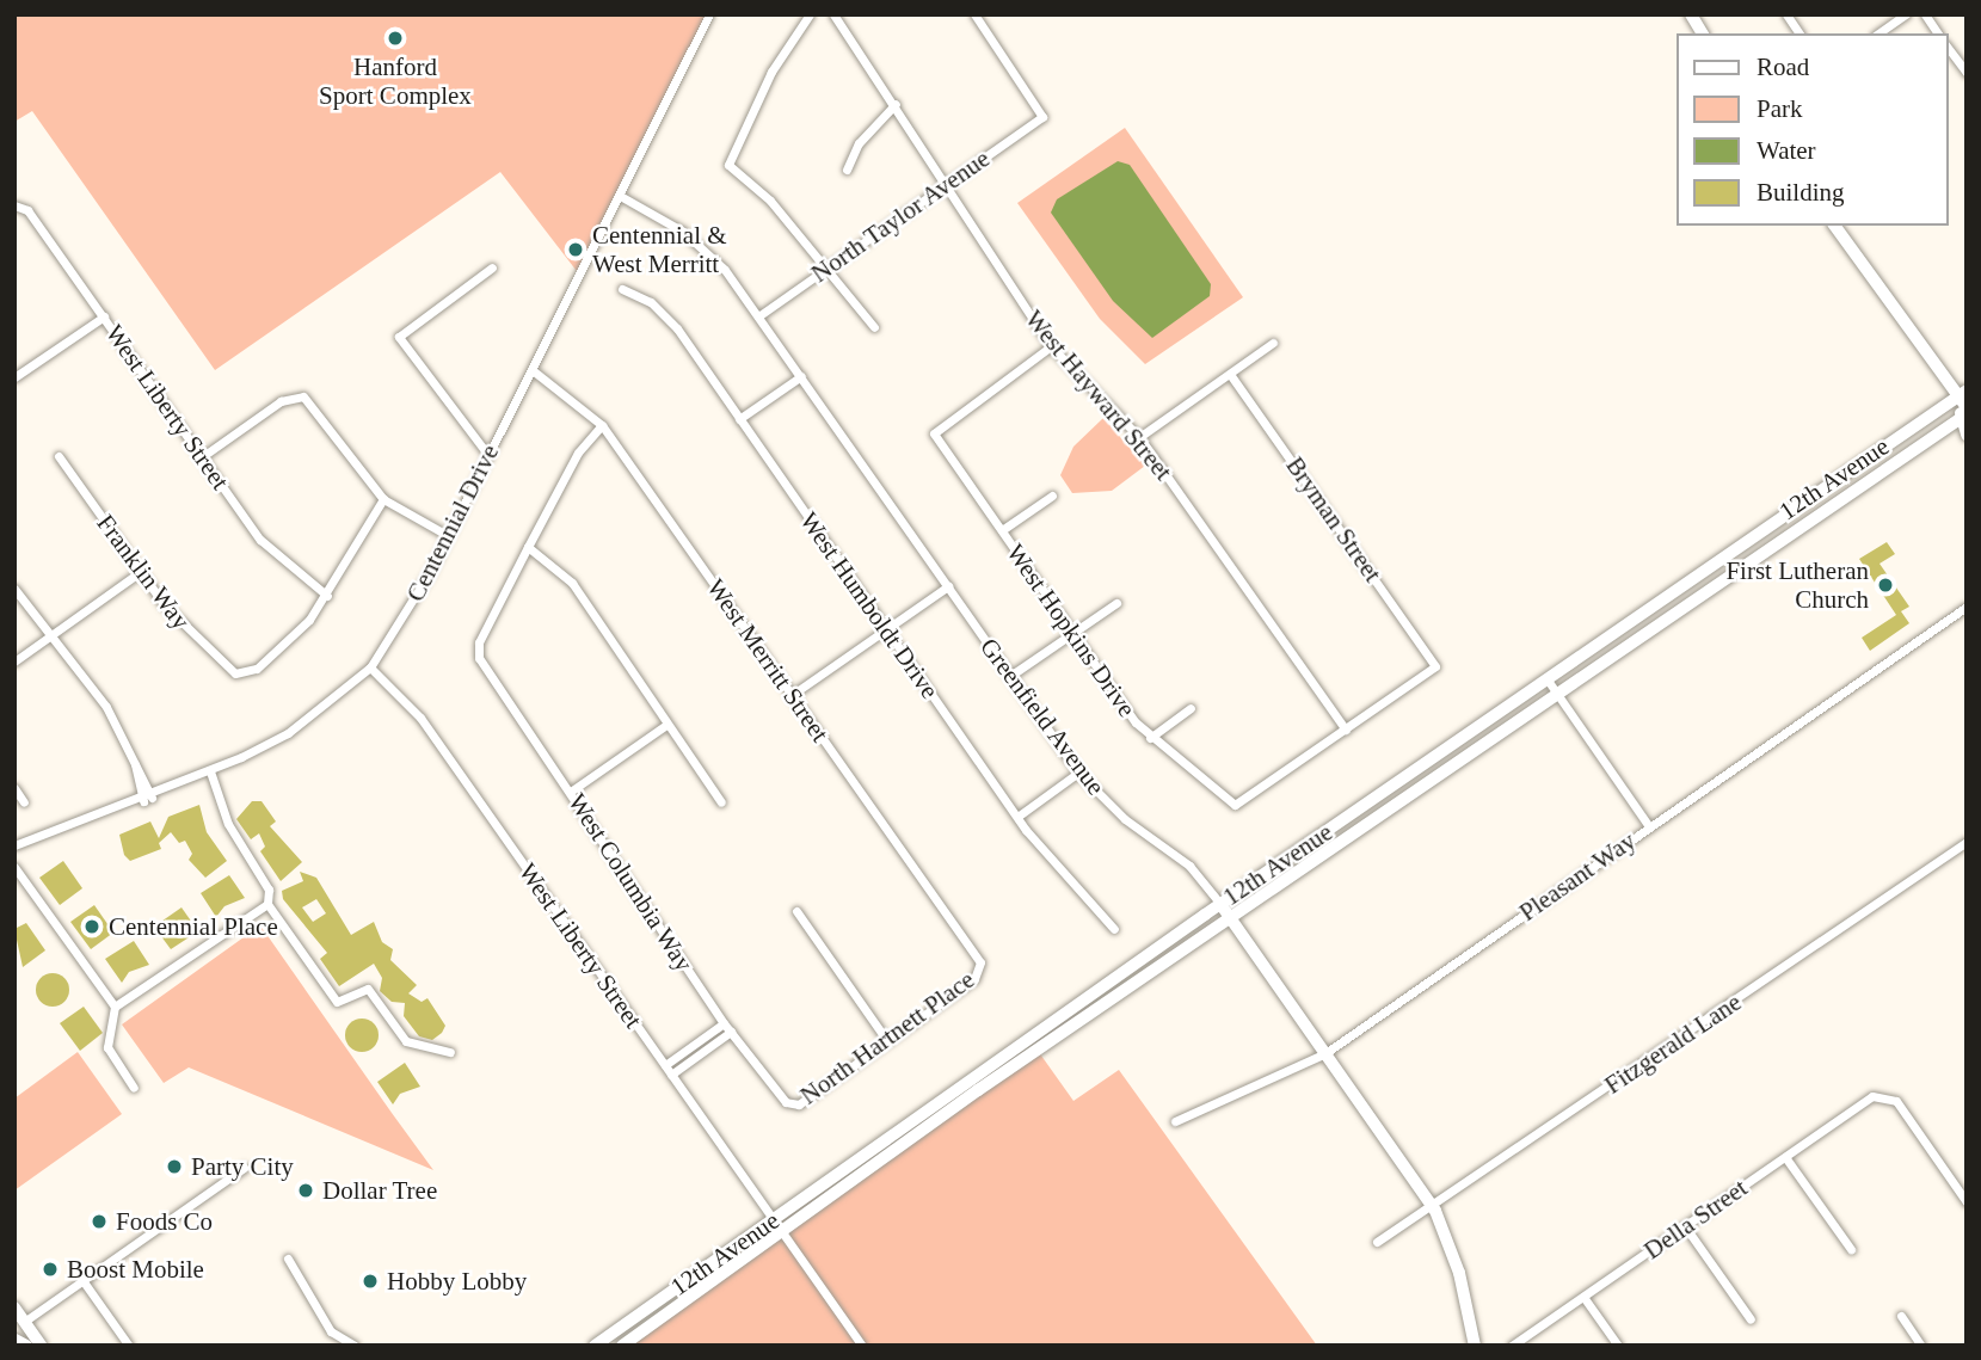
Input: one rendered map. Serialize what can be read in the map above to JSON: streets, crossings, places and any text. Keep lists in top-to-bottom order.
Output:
{
  "streets": {
    "main road": ["12th Avenue", "Greenfield Avenue"],
    "street": [
      "North Taylor Avenue",
      "West Hayward Street",
      "West Liberty Street",
      "Bryman Street",
      "Centennial Drive",
      "Franklin Way",
      "West Humboldt Drive",
      "West Hopkins Drive",
      "West Merritt Street",
      "Pleasant Way",
      "West Columbia Way",
      "North Hartnett Place",
      "Fitzgerald Lane",
      "Della Street"
    ]
  },
  "crossings": [
    ["North Taylor Avenue", "West Hayward Street"],
    ["North Taylor Avenue", "Greenfield Avenue"],
    ["West Hayward Street", "Bryman Street"],
    ["West Hayward Street", "West Hopkins Drive"],
    ["West Liberty Street", "12th Avenue"],
    ["West Liberty Street", "Centennial Drive"],
    ["West Liberty Street", "Franklin Way"],
    ["12th Avenue", "Greenfield Avenue"],
    ["Bryman Street", "West Hopkins Drive"],
    ["Centennial Drive", "West Merritt Street"],
    ["Centennial Drive", "Greenfield Avenue"],
    ["West Merritt Street", "North Hartnett Place"],
    ["Greenfield Avenue", "Pleasant Way"],
    ["Greenfield Avenue", "Fitzgerald Lane"],
    ["West Columbia Way", "North Hartnett Place"]
  ],
  "places": [
    "Hanford Sport Complex",
    "Centennial & West Merritt",
    "First Lutheran Church",
    "Centennial Place",
    "Party City",
    "Dollar Tree",
    "Foods Co",
    "Boost Mobile",
    "Hobby Lobby"
  ],
  "legend": [
    "Road",
    "Park",
    "Water",
    "Building"
  ]
}
